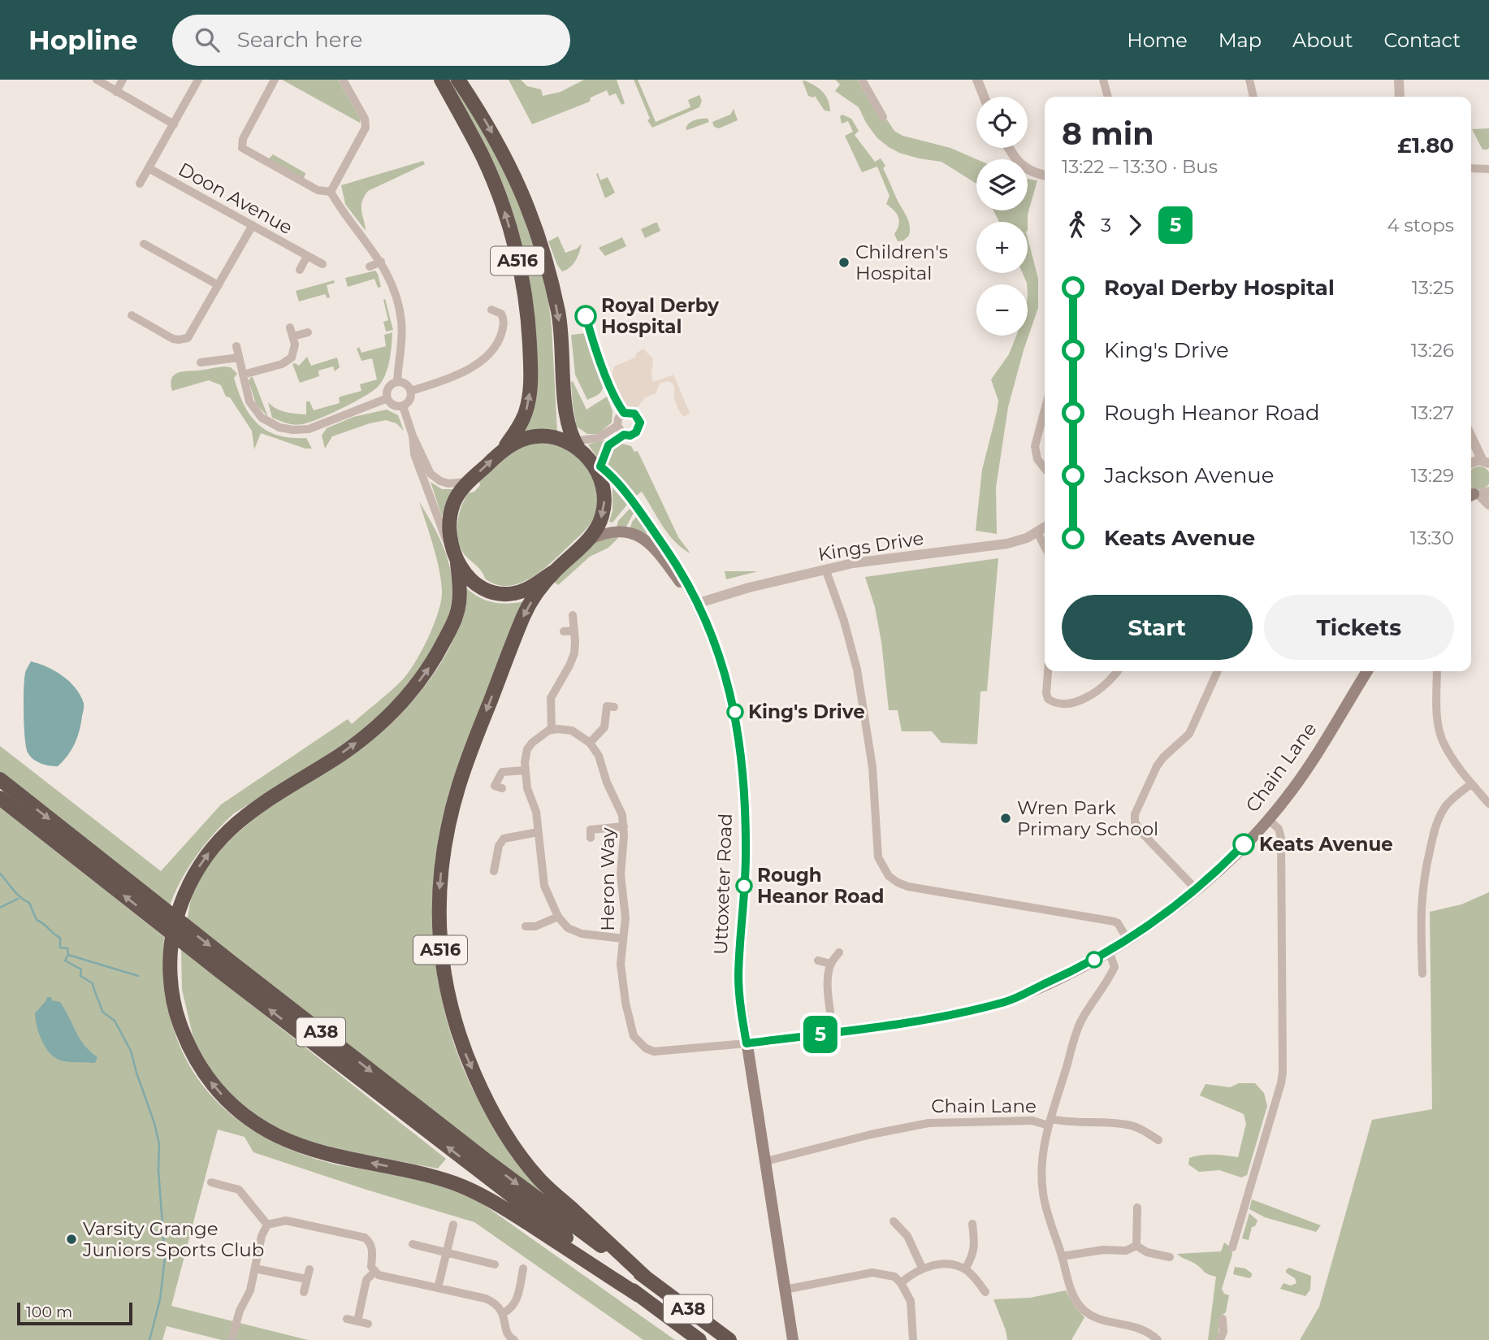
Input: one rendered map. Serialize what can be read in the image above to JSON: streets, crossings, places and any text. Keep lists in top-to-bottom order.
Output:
{
  "streets": {
    "highway": ["A516", "A38"],
    "main road": ["Chain Lane", "Uttoxeter Road"],
    "street": ["Doon Avenue", "Kings Drive", "Heron Way"]
  },
  "crossings": [
    ["A516", "A38"],
    ["Kings Drive", "Uttoxeter Road"],
    ["Chain Lane", "Heron Way"],
    ["Chain Lane", "Uttoxeter Road"],
    ["Heron Way", "Uttoxeter Road"]
  ],
  "places": [
    "Children's Hospital",
    "Royal Derby Hospital",
    "King's Drive",
    "Wren Park Primary School",
    "Keats Avenue",
    "Rough Heanor Road",
    "Varsity Grange Juniors Sports Club"
  ],
  "lines": ["bus line 5"],
  "scale_bar": "100 m",
  "page": {
    "header": "Hopline",
    "search": "Search here",
    "nav": [
      "Home",
      "Map",
      "About",
      "Contact"
    ],
    "on_map": "5",
    "map_buttons": ["+", "−"],
    "heading": ["8 min", "13:22 – 13:30 · Bus", "£1.80"],
    "legs": ["3", "5", "4 stops"],
    "list": [
      {
        "name": "Royal Derby Hospital",
        "value": "13:25"
      },
      {
        "name": "King's Drive",
        "value": "13:26"
      },
      {
        "name": "Rough Heanor Road",
        "value": "13:27"
      },
      {
        "name": "Jackson Avenue",
        "value": "13:29"
      },
      {
        "name": "Keats Avenue",
        "value": "13:30"
      }
    ],
    "buttons": ["Start", "Tickets"],
    "scale": "100 m"
  }
}
